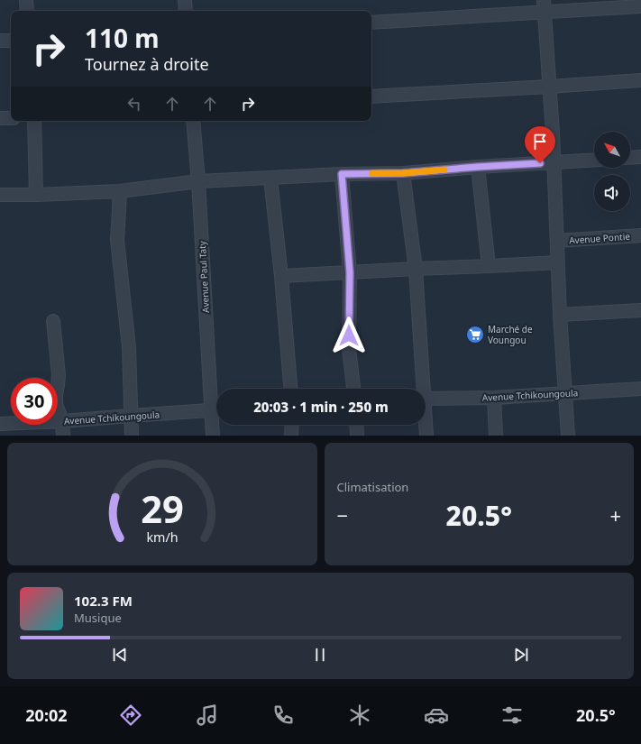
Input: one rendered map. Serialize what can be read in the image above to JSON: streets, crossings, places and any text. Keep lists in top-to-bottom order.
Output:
{
  "streets": {
    "street": ["Avenue Pontie", "Avenue Paul Taty", "Avenue Tchikoungoula"]
  },
  "places": {
    "supermarket": ["Marché de Voungou"]
  },
  "north": "top left",
  "page": {
    "turn": ["110 m", "Tournez à droite"],
    "limit": "30",
    "trip": "20:03 · 1 min · 250 m",
    "tile": "Climatisation",
    "heat": ["−", "20.5°", "+"],
    "song": ["102.3 FM", "Musique"],
    "tabs": ["20:02", "20.5°"],
    "gauge": ["29", "km/h"]
  }
}
